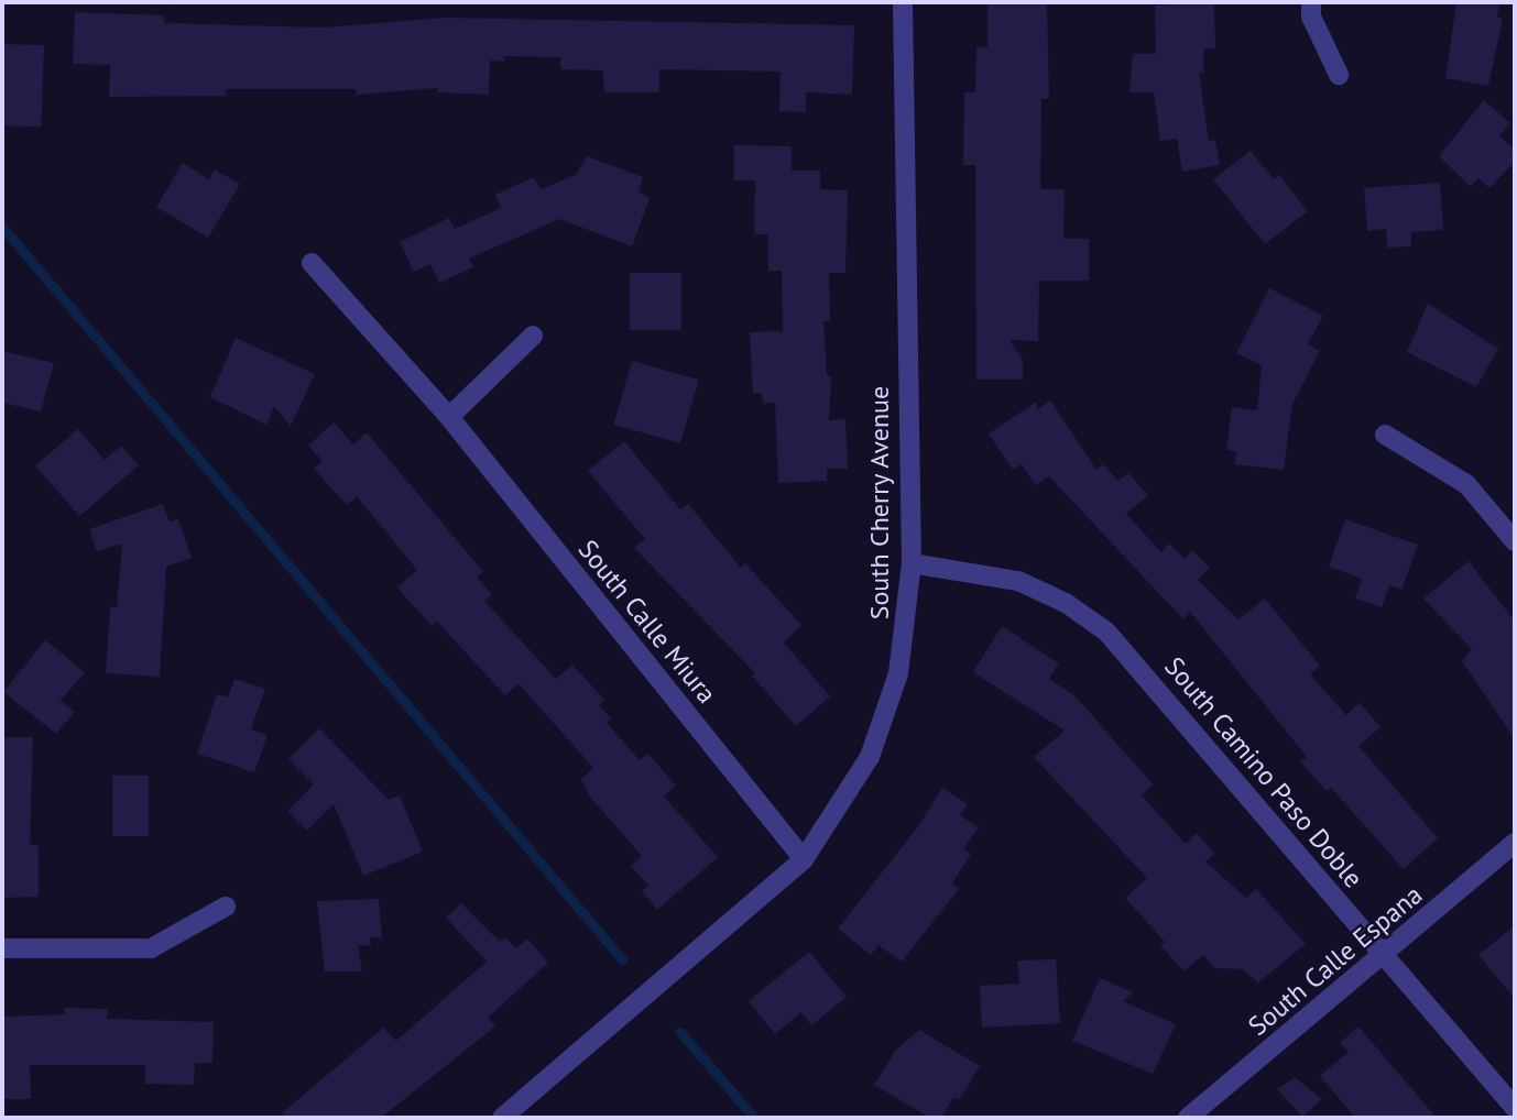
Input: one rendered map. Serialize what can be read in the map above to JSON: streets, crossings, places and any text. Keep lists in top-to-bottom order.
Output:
{
  "streets": {
    "street": [
      "South Cherry Avenue",
      "South Calle Miura",
      "South Camino Paso Doble",
      "South Calle Espana"
    ]
  },
  "crossings": [
    ["South Cherry Avenue", "South Calle Miura"],
    ["South Cherry Avenue", "South Camino Paso Doble"],
    ["South Camino Paso Doble", "South Calle Espana"]
  ]
}
